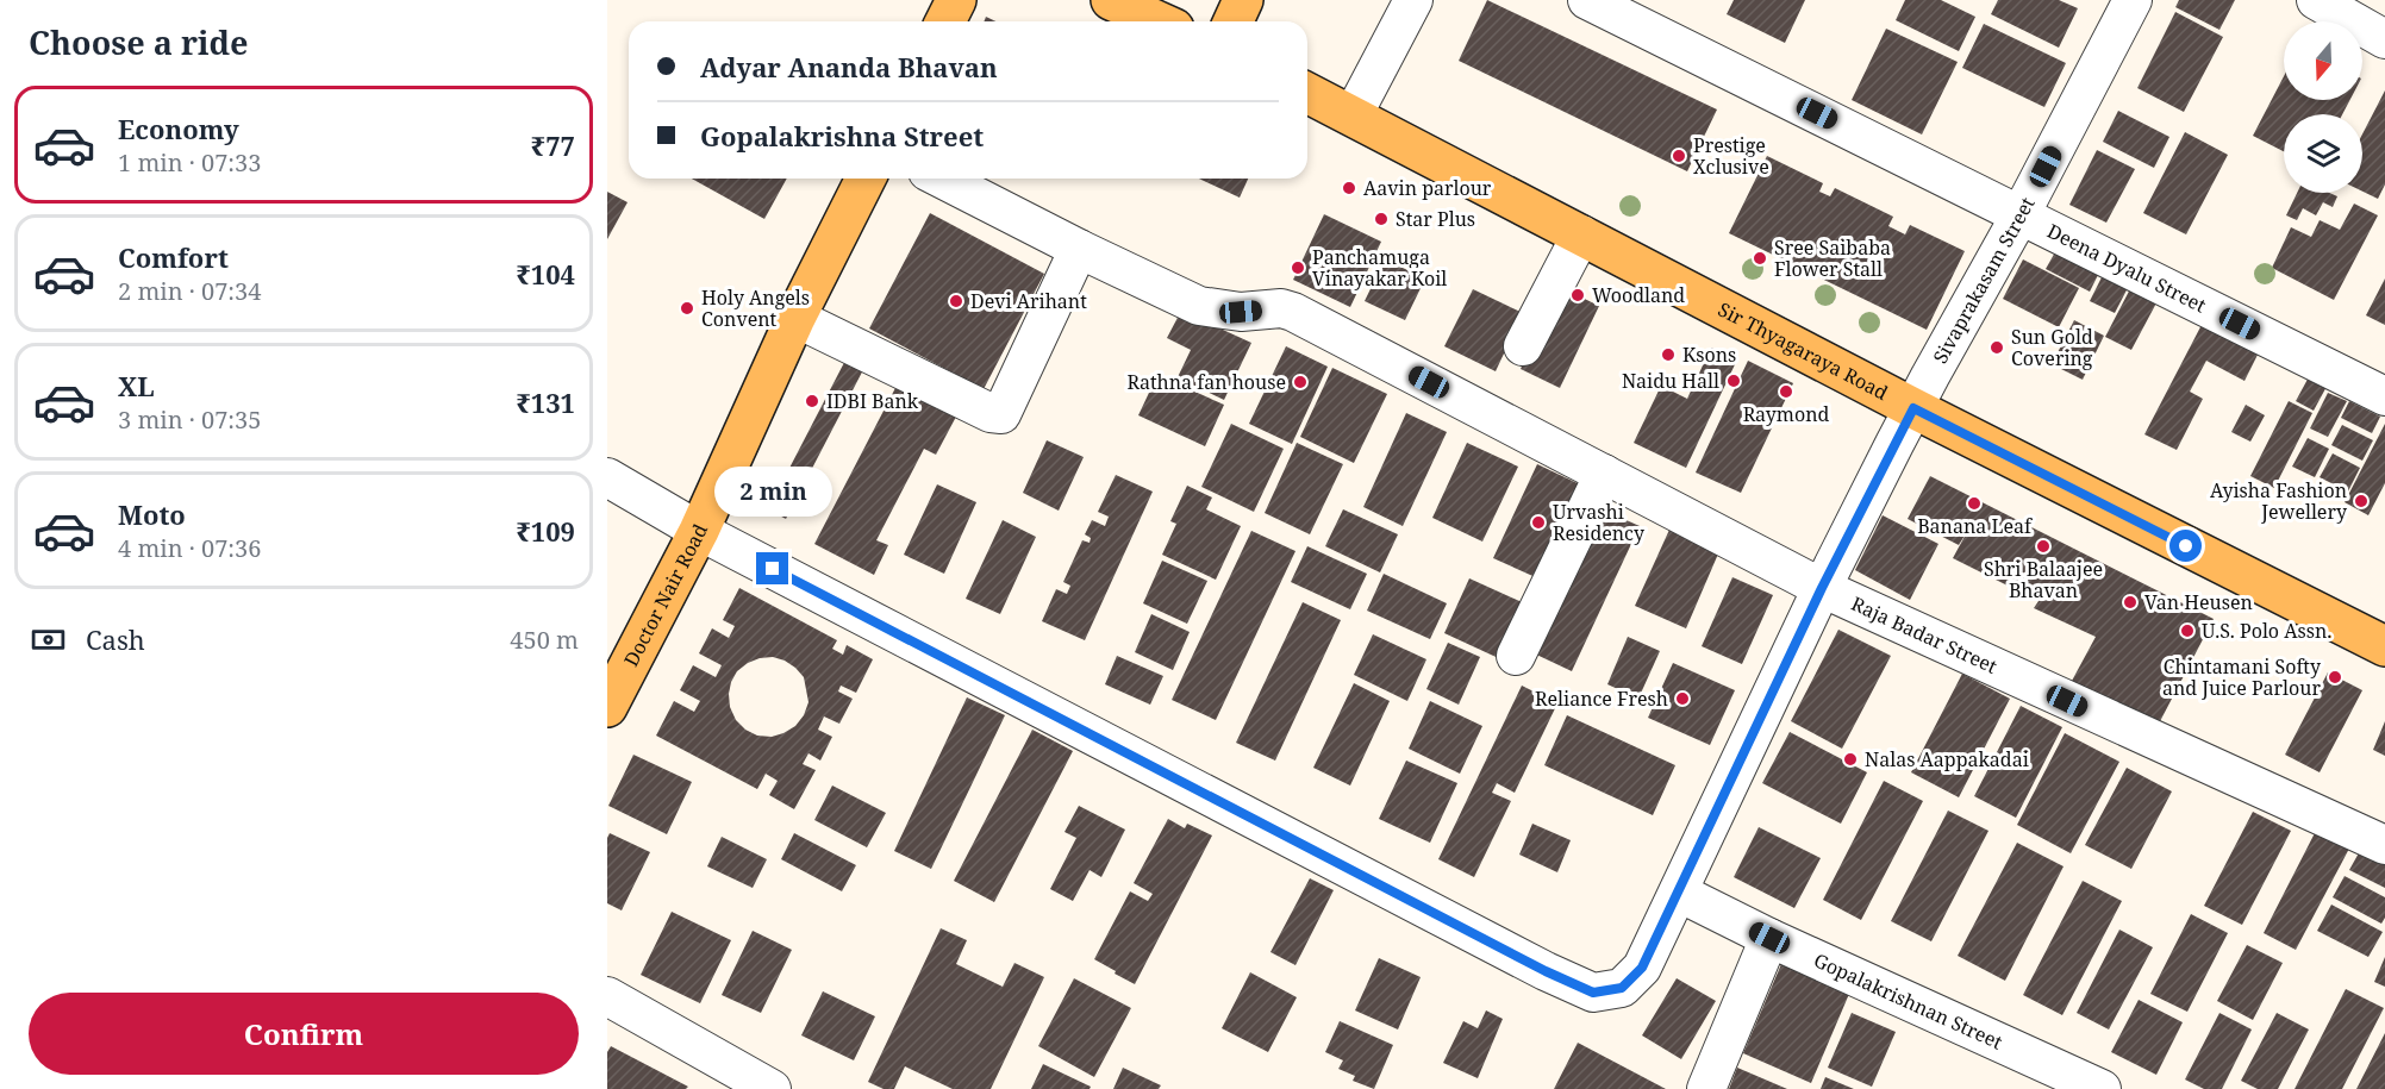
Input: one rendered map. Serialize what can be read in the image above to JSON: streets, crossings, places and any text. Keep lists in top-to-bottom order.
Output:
{
  "streets": {
    "main road": ["Sir Thyagaraya Road", "Doctor Nair Road"],
    "street": [
      "Deena Dyalu Street",
      "Sivaprakasam Street",
      "Raja Badar Street",
      "Gopalakrishnan Street"
    ]
  },
  "crossings": [
    ["Deena Dyalu Street", "Sivaprakasam Street"],
    ["Sivaprakasam Street", "Sir Thyagaraya Road"],
    ["Sivaprakasam Street", "Doctor Nair Road"],
    ["Sivaprakasam Street", "Raja Badar Street"],
    ["Sivaprakasam Street", "Gopalakrishnan Street"]
  ],
  "places": [
    "Prestige Xclusive",
    "Aavin parlour",
    "Star Plus",
    "Sree Saibaba Flower Stall",
    "Panchamuga Vinayakar Koil",
    "Woodland",
    "Devi Arihant",
    "Holy Angels Convent",
    "Sun Gold Covering",
    "Ksons",
    "Naidu Hall",
    "Rathna fan house",
    "Raymond",
    "IDBI Bank",
    "Ayisha Fashion Jewellery",
    "Banana Leaf",
    "Urvashi Residency",
    "Shri Balaajee Bhavan",
    "Van Heusen",
    "U.S. Polo Assn.",
    "Chintamani Softy and Juice Parlour",
    "Reliance Fresh",
    "Nalas Aappakadai"
  ],
  "north": "bottom",
  "page": {
    "heading": "Choose a ride",
    "banner": ["Adyar Ananda Bhavan", "Gopalakrishna Street"],
    "list": [
      {
        "name": "Economy",
        "note": "1 min · 07:33",
        "value": "₹77"
      },
      {
        "name": "Comfort",
        "note": "2 min · 07:34",
        "value": "₹104"
      },
      {
        "name": "XL",
        "note": "3 min · 07:35",
        "value": "₹131"
      },
      {
        "name": "Moto",
        "note": "4 min · 07:36",
        "value": "₹109"
      }
    ],
    "bubble": "2 min",
    "pay": ["Cash", "450 m"],
    "buttons": "Confirm"
  }
}
